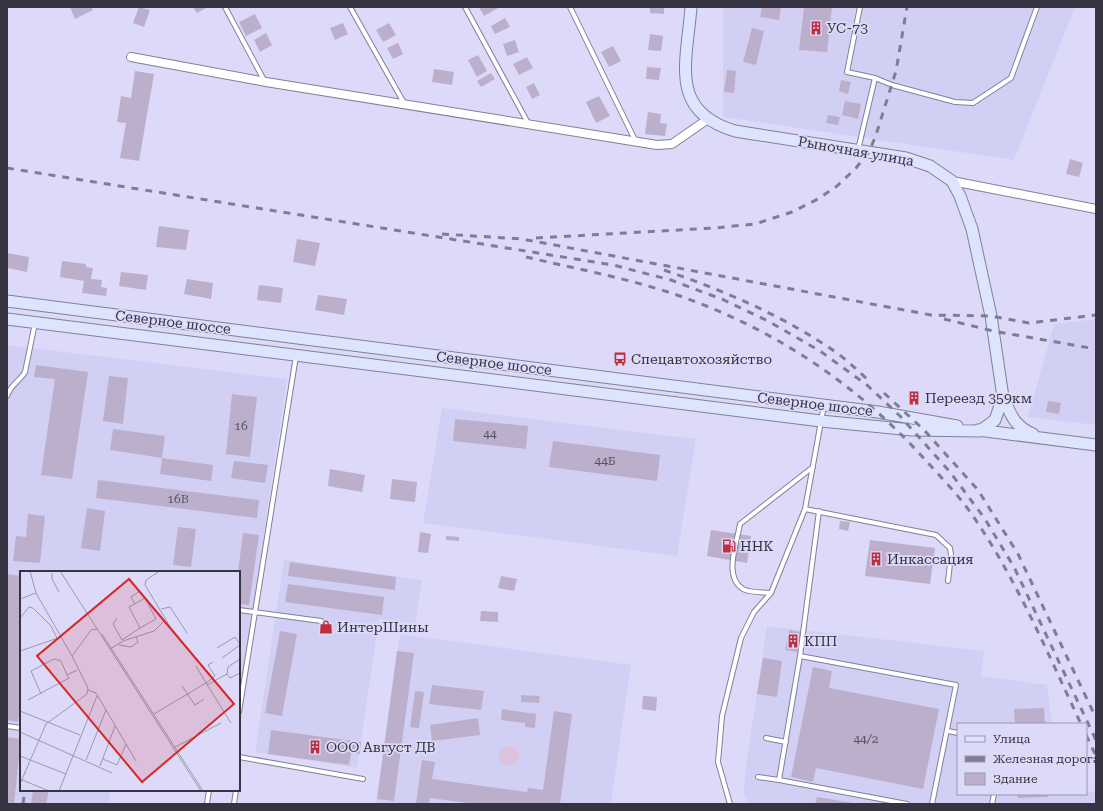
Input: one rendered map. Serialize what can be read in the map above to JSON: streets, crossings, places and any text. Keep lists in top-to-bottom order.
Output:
{
  "streets": {
    "main road": ["Рыночная улица", "Северное шоссе"]
  },
  "places": {
    "building": [
      "УС-73",
      "Переезд 359км",
      "Инкассация",
      "КПП",
      "ООО Август ДВ"
    ],
    "bus stop": ["Спецавтохозяйство"],
    "fuel station": ["ННК"],
    "shop": ["ИнтерШины"]
  },
  "house_numbers": [
    "16",
    "44",
    "44Б",
    "16В",
    "44/2"
  ],
  "legend": ["Улица", "Железная дорога", "Здание"]
}
